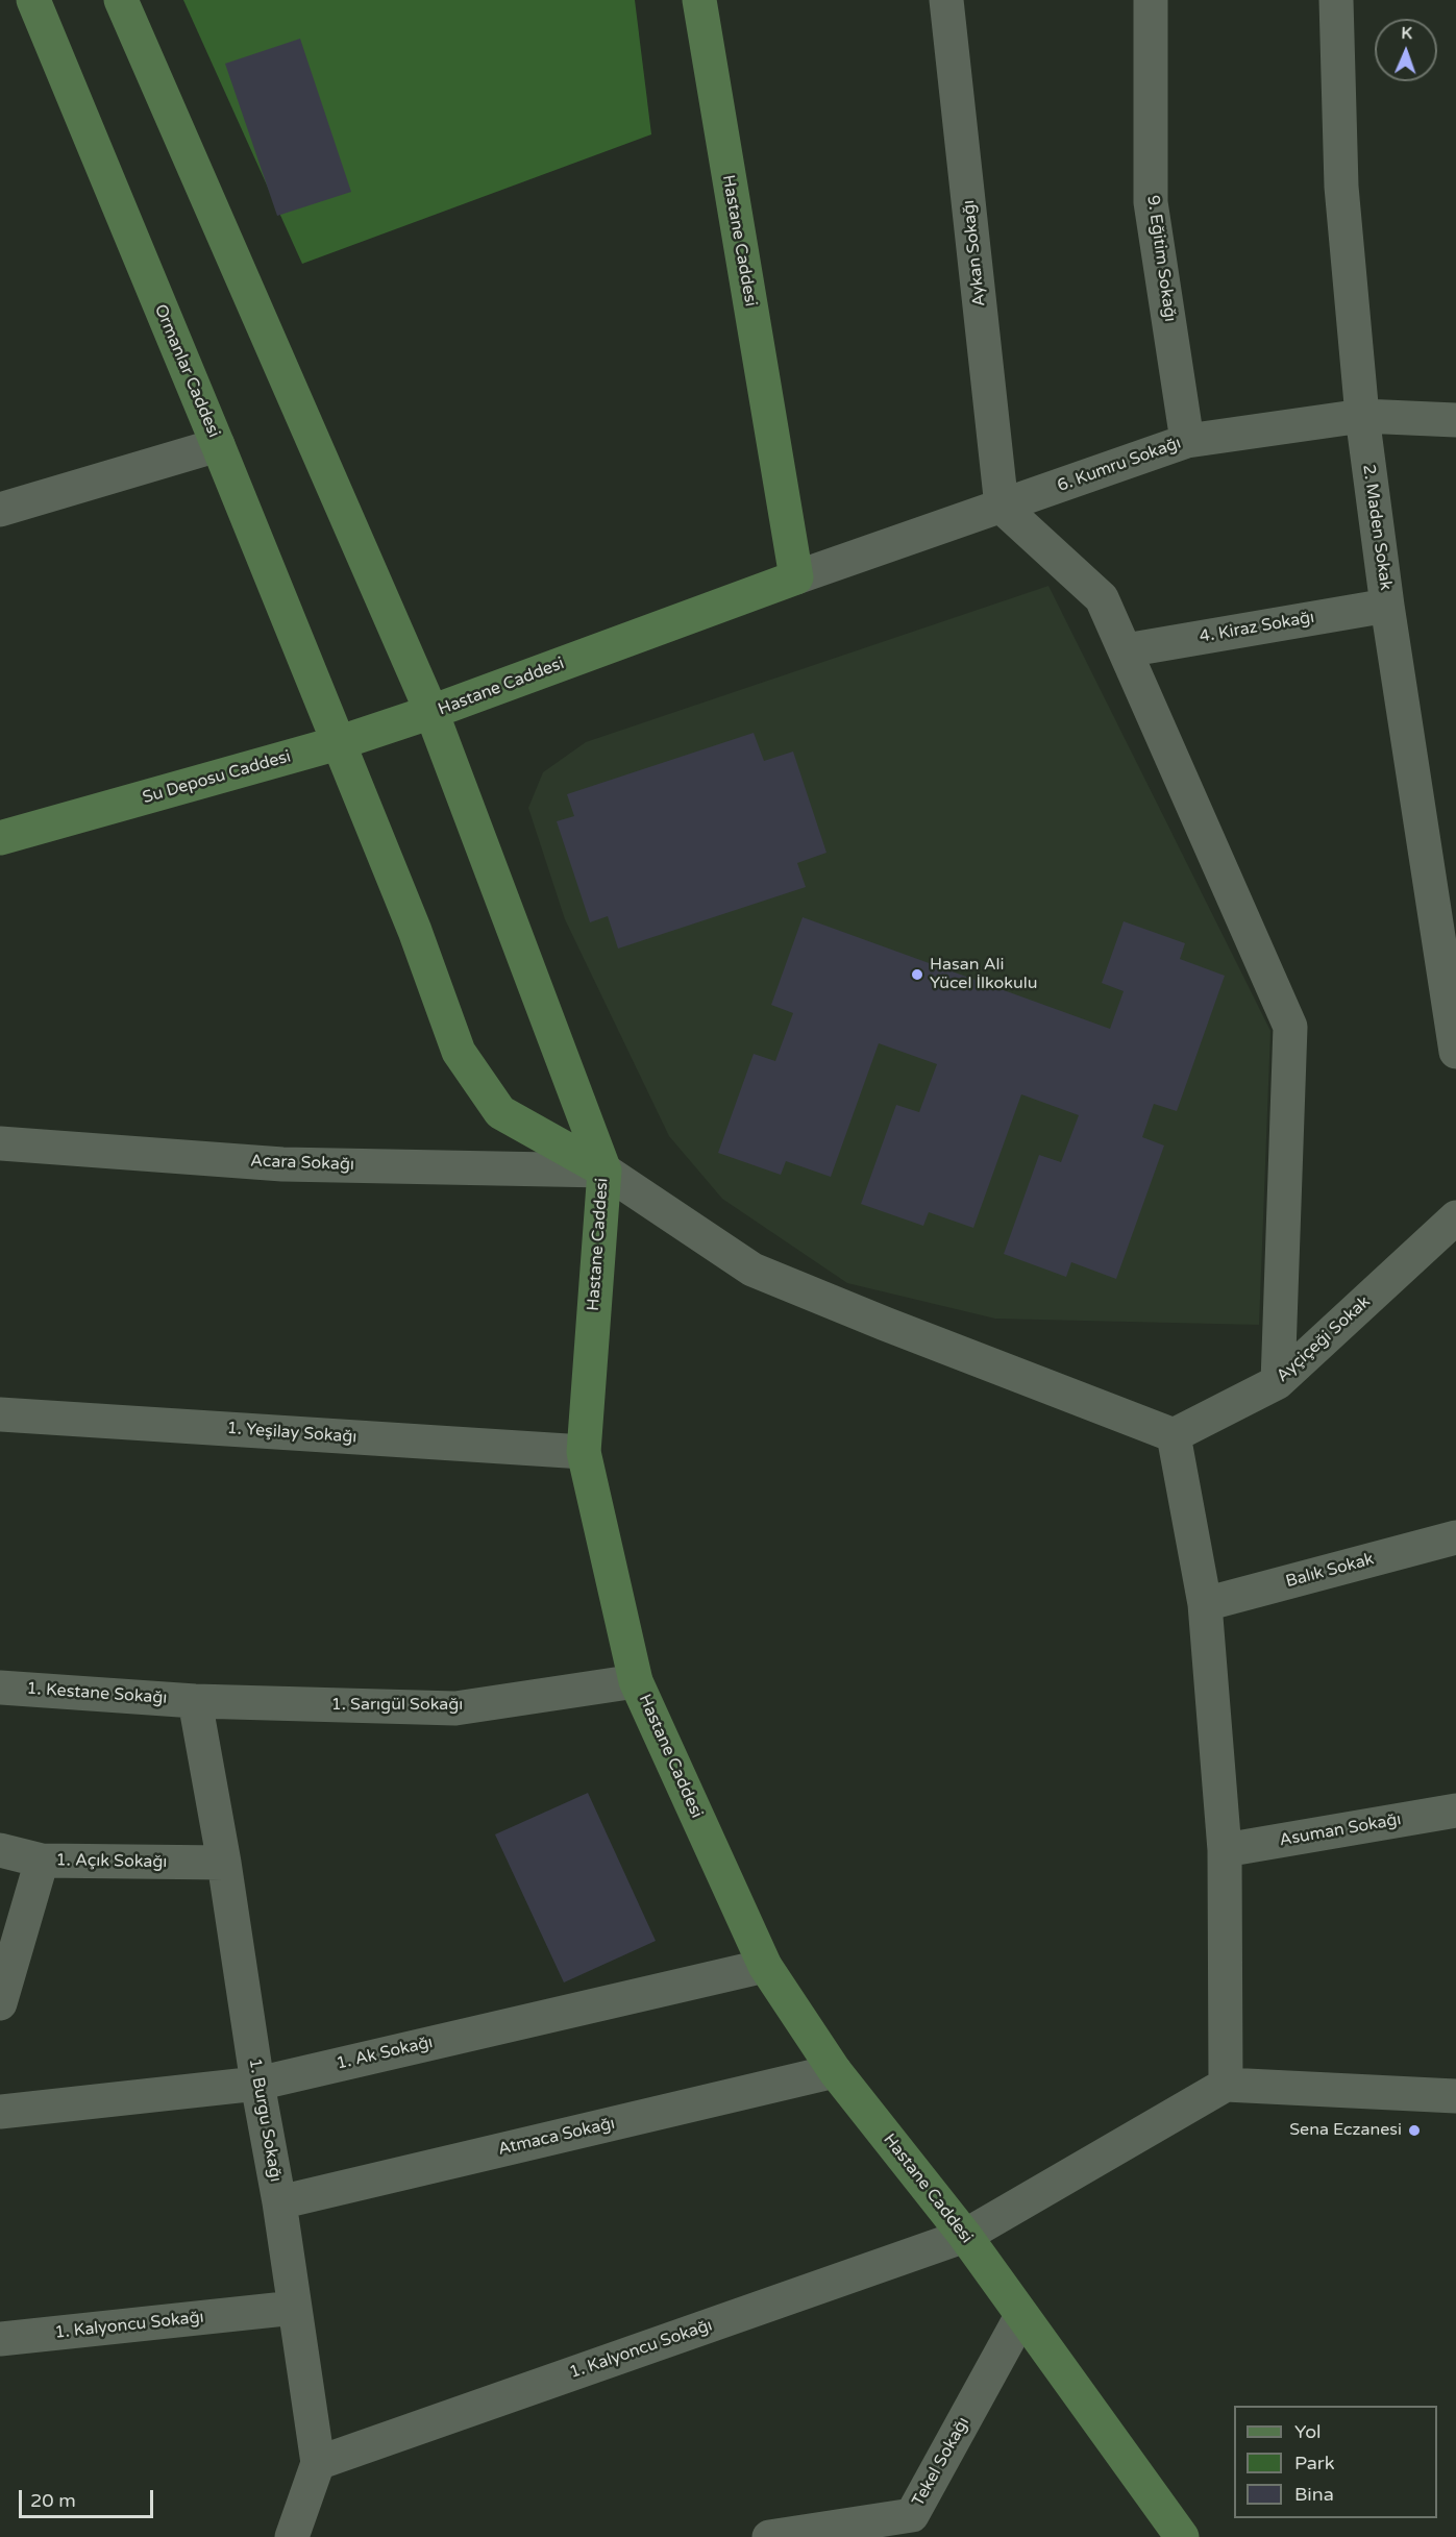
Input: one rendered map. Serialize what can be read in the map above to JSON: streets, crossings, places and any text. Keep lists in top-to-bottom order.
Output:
{
  "streets": {
    "main road": ["Hastane Caddesi", "Ormanlar Caddesi", "Su Deposu Caddesi"],
    "street": [
      "Aykan Sokağı",
      "9. Eğitim Sokağı",
      "6. Kumru Sokağı",
      "2. Maden Sokak",
      "4. Kiraz Sokağı",
      "Acara Sokağı",
      "Ayçiçeği Sokak",
      "1. Yeşilay Sokağı",
      "Balık Sokak",
      "1. Kestane Sokağı",
      "1. Sarıgül Sokağı",
      "Asuman Sokağı",
      "1. Açık Sokağı",
      "1. Ak Sokağı",
      "1. Burgu Sokağı",
      "Atmaca Sokağı",
      "1. Kalyoncu Sokağı",
      "Tekel Sokağı"
    ]
  },
  "crossings": [
    ["Hastane Caddesi", "Ormanlar Caddesi"],
    ["Hastane Caddesi", "6. Kumru Sokağı"],
    ["Hastane Caddesi", "Su Deposu Caddesi"],
    ["Hastane Caddesi", "Acara Sokağı"],
    ["Hastane Caddesi", "1. Yeşilay Sokağı"],
    ["Hastane Caddesi", "1. Sarıgül Sokağı"],
    ["Hastane Caddesi", "1. Ak Sokağı"],
    ["Hastane Caddesi", "Atmaca Sokağı"],
    ["Hastane Caddesi", "1. Kalyoncu Sokağı"],
    ["Hastane Caddesi", "Tekel Sokağı"],
    ["Aykan Sokağı", "6. Kumru Sokağı"],
    ["9. Eğitim Sokağı", "6. Kumru Sokağı"],
    ["Ormanlar Caddesi", "Su Deposu Caddesi"],
    ["Ormanlar Caddesi", "Acara Sokağı"],
    ["6. Kumru Sokağı", "2. Maden Sokak"],
    ["2. Maden Sokak", "4. Kiraz Sokağı"],
    ["1. Kestane Sokağı", "1. Sarıgül Sokağı"],
    ["1. Kestane Sokağı", "1. Burgu Sokağı"],
    ["1. Sarıgül Sokağı", "1. Burgu Sokağı"],
    ["1. Açık Sokağı", "1. Burgu Sokağı"],
    ["1. Ak Sokağı", "1. Burgu Sokağı"],
    ["1. Burgu Sokağı", "Atmaca Sokağı"],
    ["1. Burgu Sokağı", "1. Kalyoncu Sokağı"]
  ],
  "places": ["Hasan Ali Yücel İlkokulu", "Sena Eczanesi"],
  "legend": ["Yol", "Park", "Bina"],
  "scale_bar": "20 m",
  "north": "top"
}
